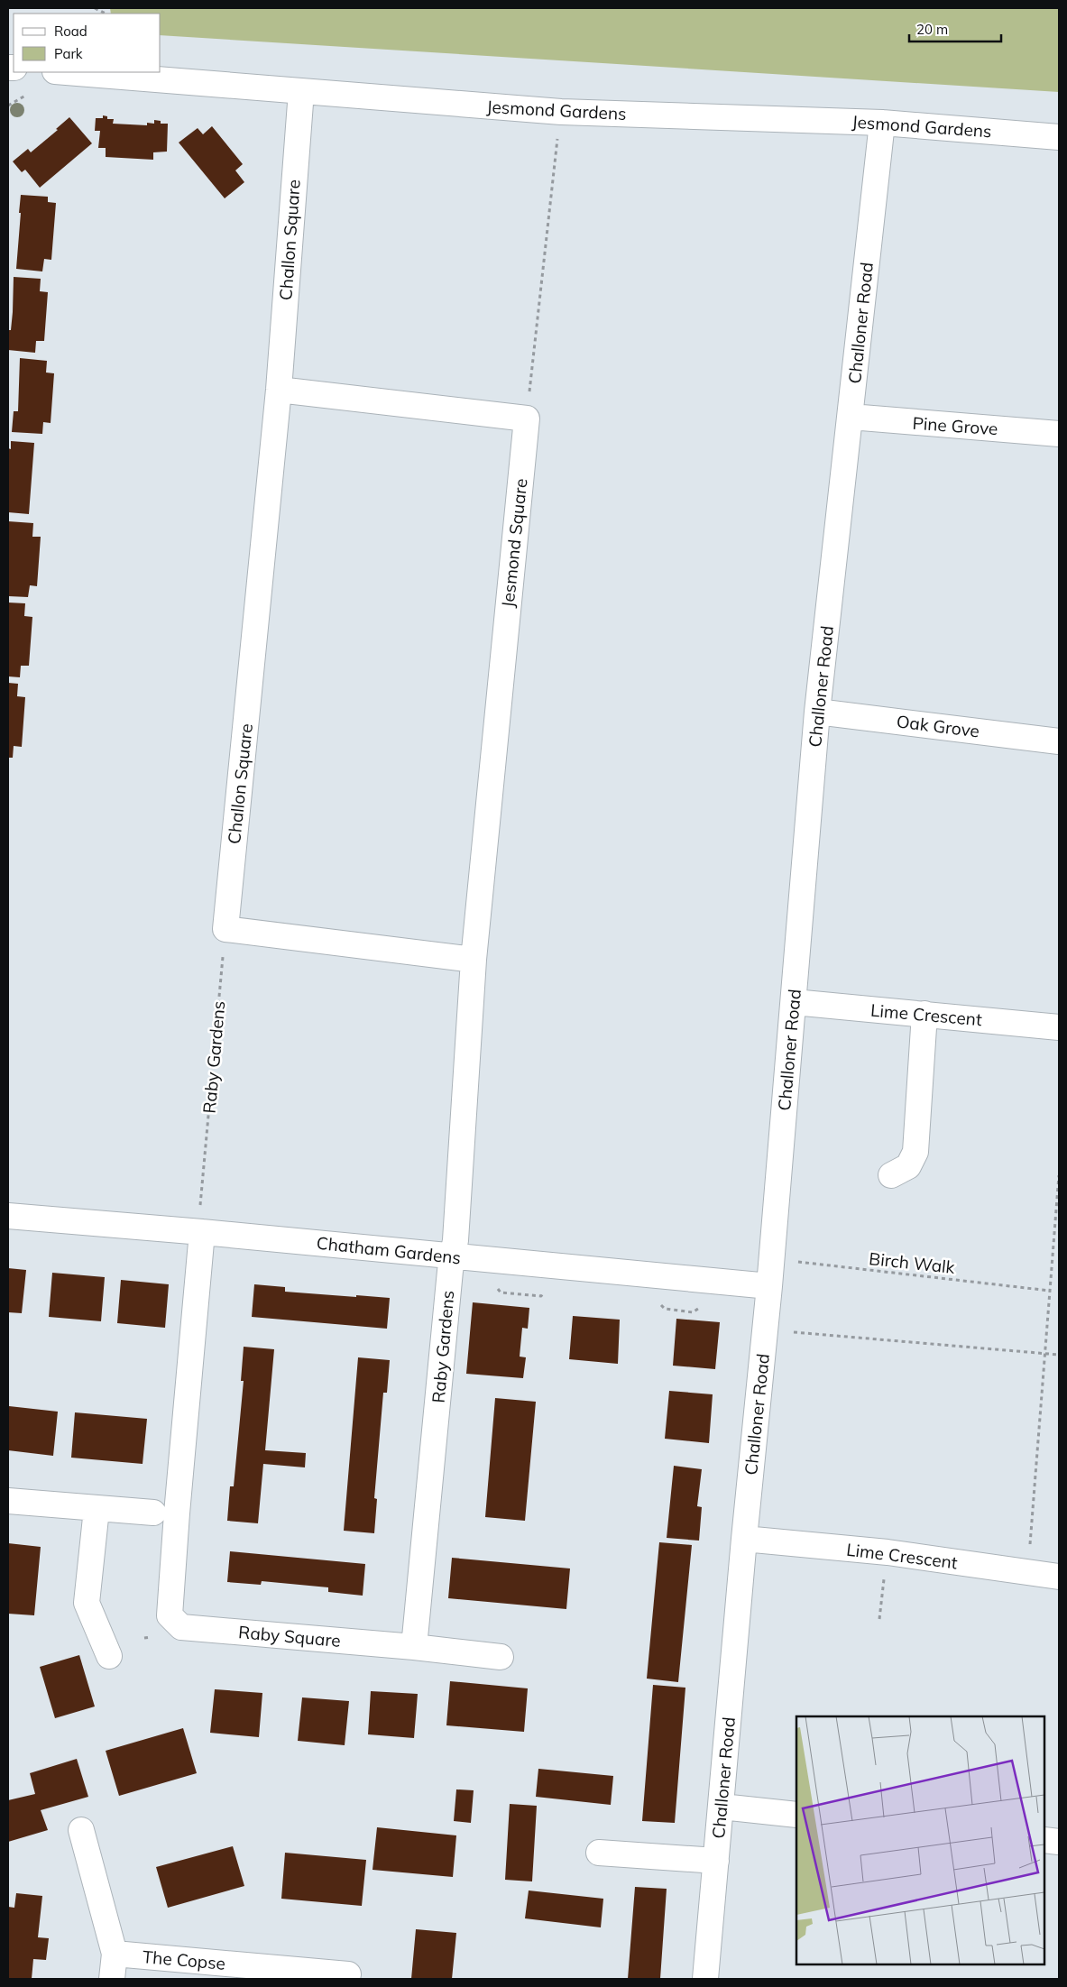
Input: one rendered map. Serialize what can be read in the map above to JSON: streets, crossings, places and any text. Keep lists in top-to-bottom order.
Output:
{
  "streets": {
    "street": [
      "Jesmond Gardens",
      "Challon Square",
      "Challoner Road",
      "Pine Grove",
      "Jesmond Square",
      "Oak Grove",
      "Lime Crescent",
      "Raby Gardens",
      "Chatham Gardens",
      "Raby Square",
      "The Copse"
    ],
    "path": ["Birch Walk"]
  },
  "crossings": [
    ["Jesmond Gardens", "Challon Square"],
    ["Jesmond Gardens", "Challoner Road"],
    ["Challon Square", "Raby Gardens"],
    ["Challoner Road", "Pine Grove"],
    ["Challoner Road", "Oak Grove"],
    ["Challoner Road", "Lime Crescent"],
    ["Challoner Road", "Chatham Gardens"],
    ["Challoner Road", "Birch Walk"],
    ["Jesmond Square", "Raby Gardens"],
    ["Raby Gardens", "Chatham Gardens"],
    ["Raby Gardens", "Raby Square"],
    ["Chatham Gardens", "Raby Square"]
  ],
  "legend": ["Road", "Park"],
  "scale_bar": "20 m"
}
